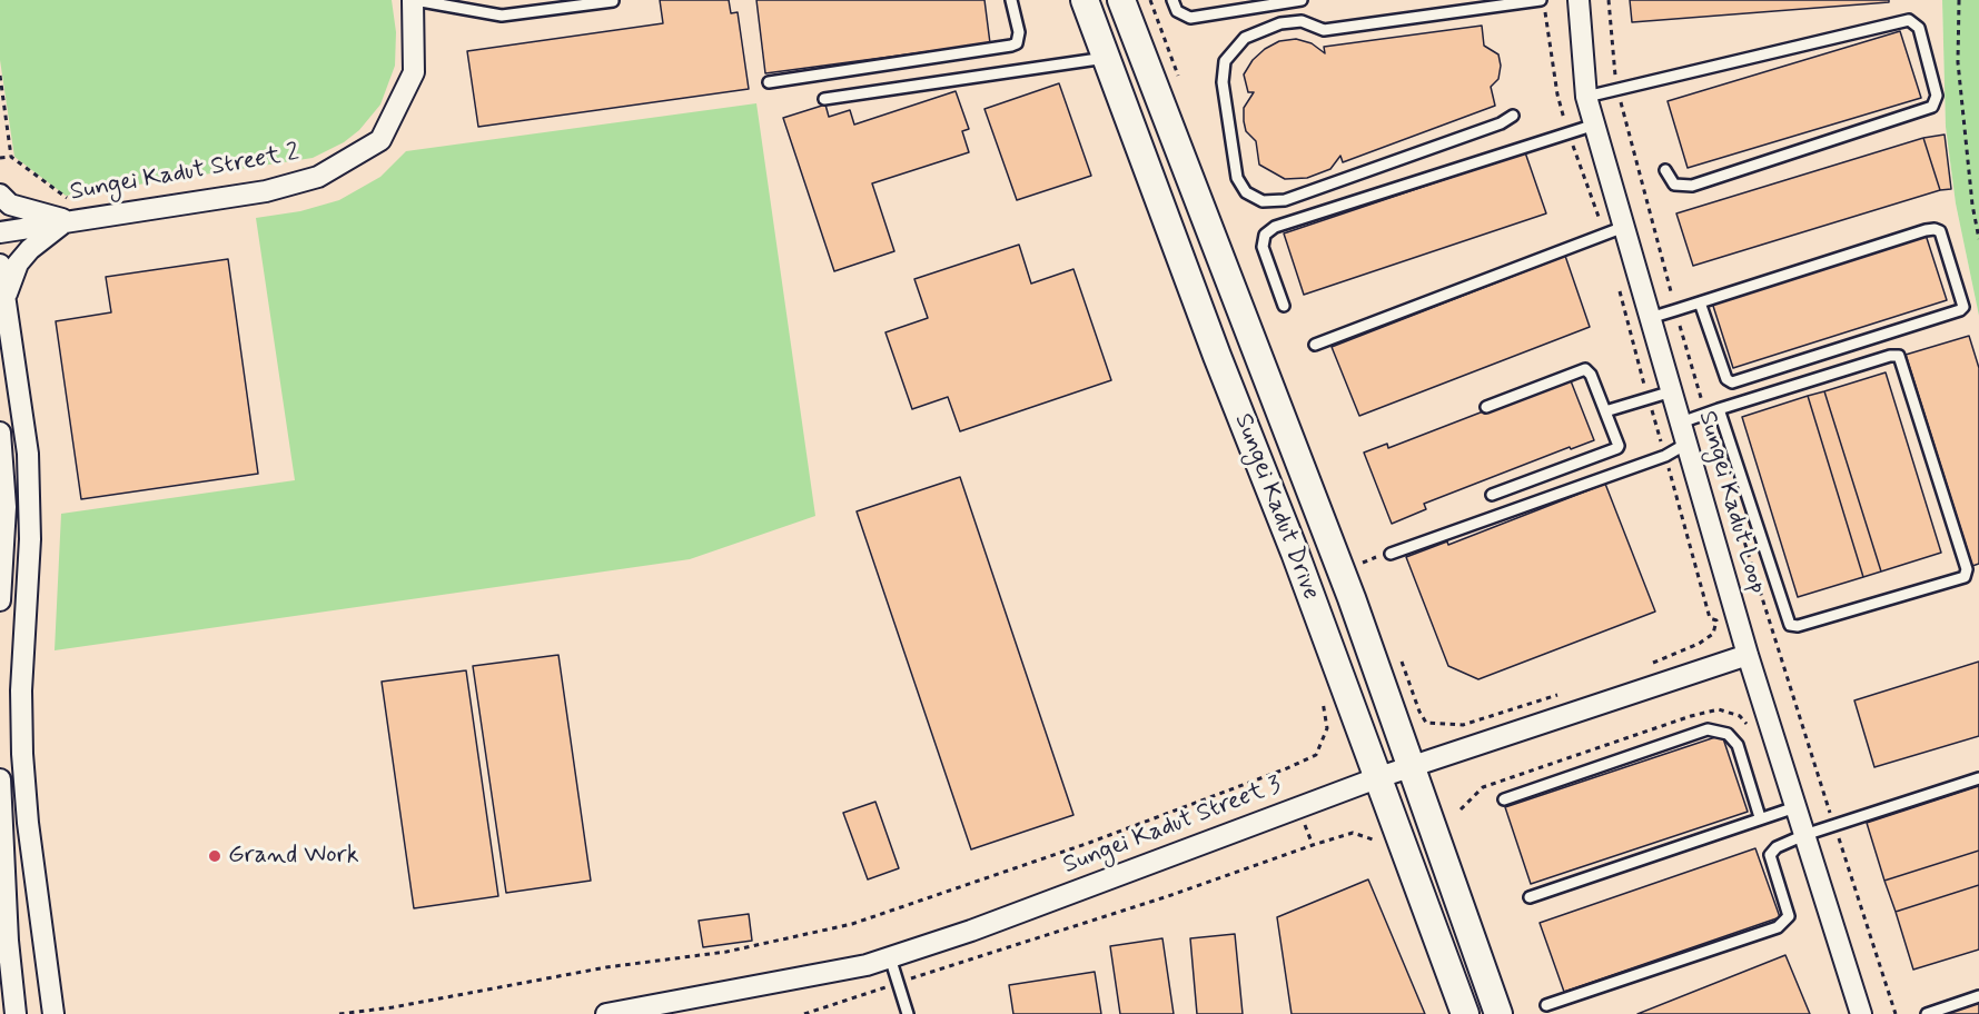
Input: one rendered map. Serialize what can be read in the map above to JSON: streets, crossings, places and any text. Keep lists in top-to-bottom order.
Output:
{
  "streets": {
    "main road": ["Sungei Kadut Drive"],
    "street": ["Sungei Kadut Street 2", "Sungei Kadut Loop", "Sungei Kadut Street 3"]
  },
  "crossings": [
    ["Sungei Kadut Loop", "Sungei Kadut Street 3"],
    ["Sungei Kadut Drive", "Sungei Kadut Street 3"]
  ],
  "places": ["Grand Work"]
}
